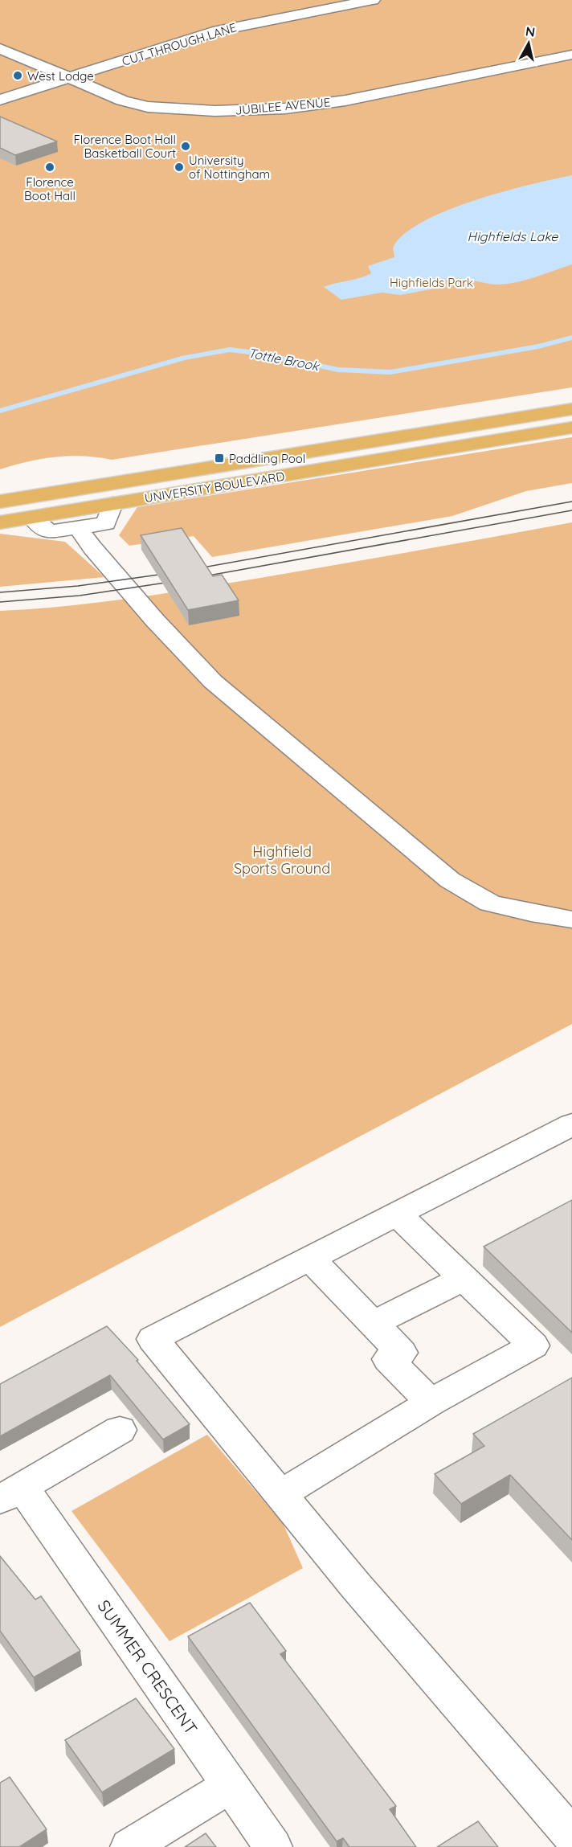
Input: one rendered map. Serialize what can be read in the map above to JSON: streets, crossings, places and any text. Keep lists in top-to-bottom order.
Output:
{
  "streets": {
    "main road": ["UNIVERSITY BOULEVARD"],
    "street": ["CUT THROUGH LANE", "JUBILEE AVENUE", "SUMMER CRESCENT"]
  },
  "crossings": [
    ["CUT THROUGH LANE", "JUBILEE AVENUE"]
  ],
  "water": ["Highfields Lake", "Tottle Brook"],
  "parks": ["Highfields Park", "Highfield Sports Ground"],
  "places": {
    "other": [
      "West Lodge",
      "Florence Boot Hall Basketball Court",
      "Florence Boot Hall",
      "University of Nottingham"
    ],
    "transit": ["Paddling Pool"]
  },
  "north": "top"
}
